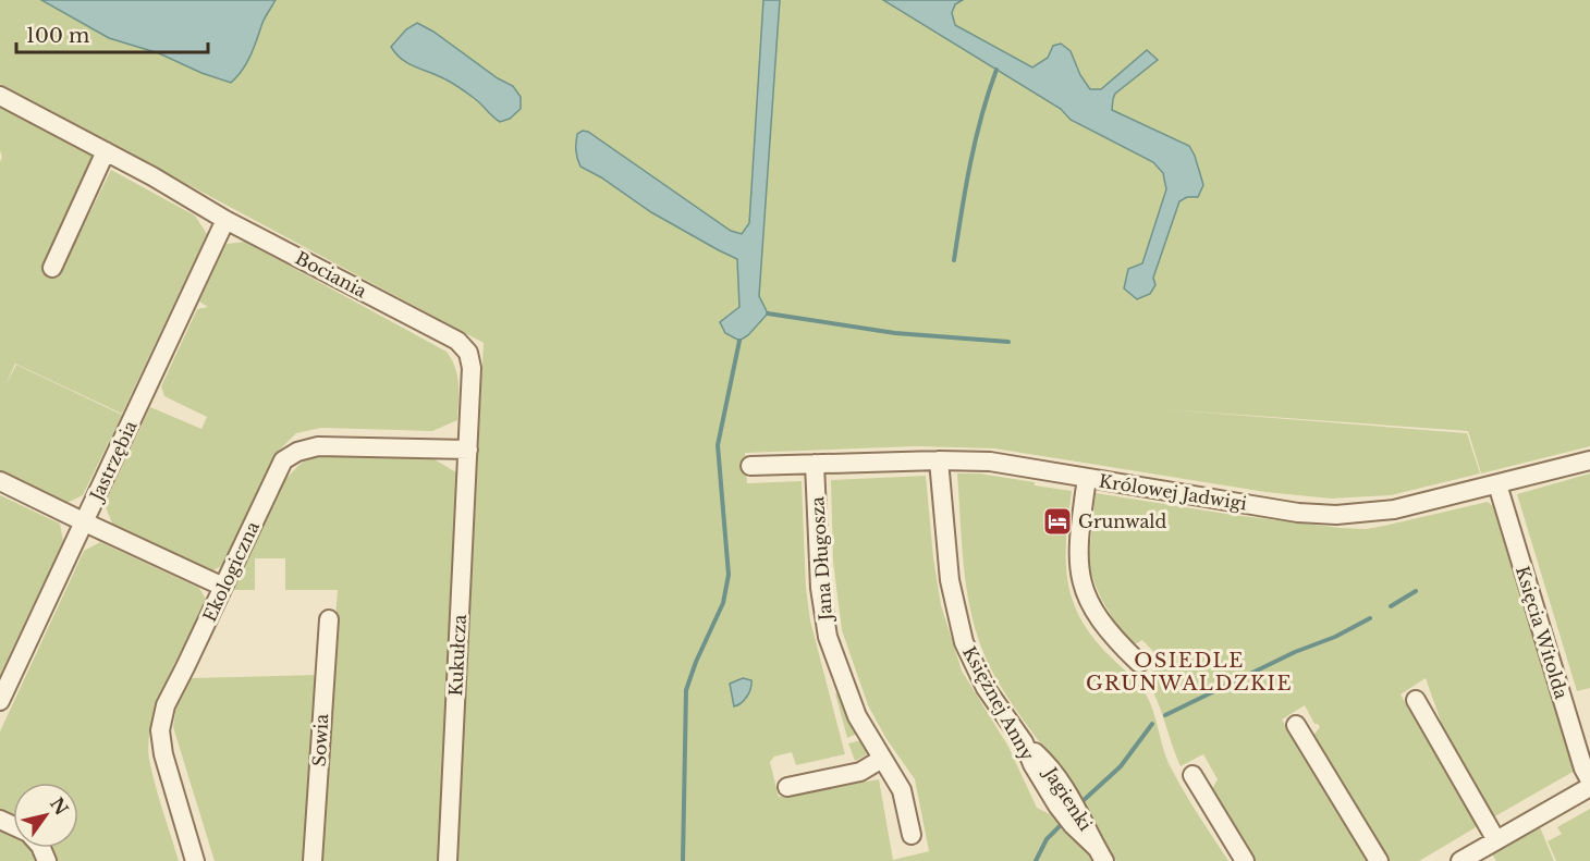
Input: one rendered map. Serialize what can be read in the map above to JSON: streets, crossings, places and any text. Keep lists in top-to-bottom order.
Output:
{
  "streets": {
    "street": [
      "Bociania",
      "Jastrzębia",
      "Królowej Jadwigi",
      "Jana Długosza",
      "Ekologiczna",
      "Księcia Witolda",
      "Kukułcza",
      "Księżnej Anny",
      "Sowia",
      "Jagienki"
    ]
  },
  "crossings": [
    ["Bociania", "Jastrzębia"],
    ["Bociania", "Ekologiczna"],
    ["Bociania", "Kukułcza"],
    ["Królowej Jadwigi", "Jana Długosza"],
    ["Królowej Jadwigi", "Księcia Witolda"],
    ["Królowej Jadwigi", "Księżnej Anny"],
    ["Ekologiczna", "Kukułcza"],
    ["Księżnej Anny", "Jagienki"]
  ],
  "districts": ["OSIEDLE GRUNWALDZKIE"],
  "places": {
    "hotel": ["Grunwald"]
  },
  "scale_bar": "100 m",
  "north": "top right"
}
